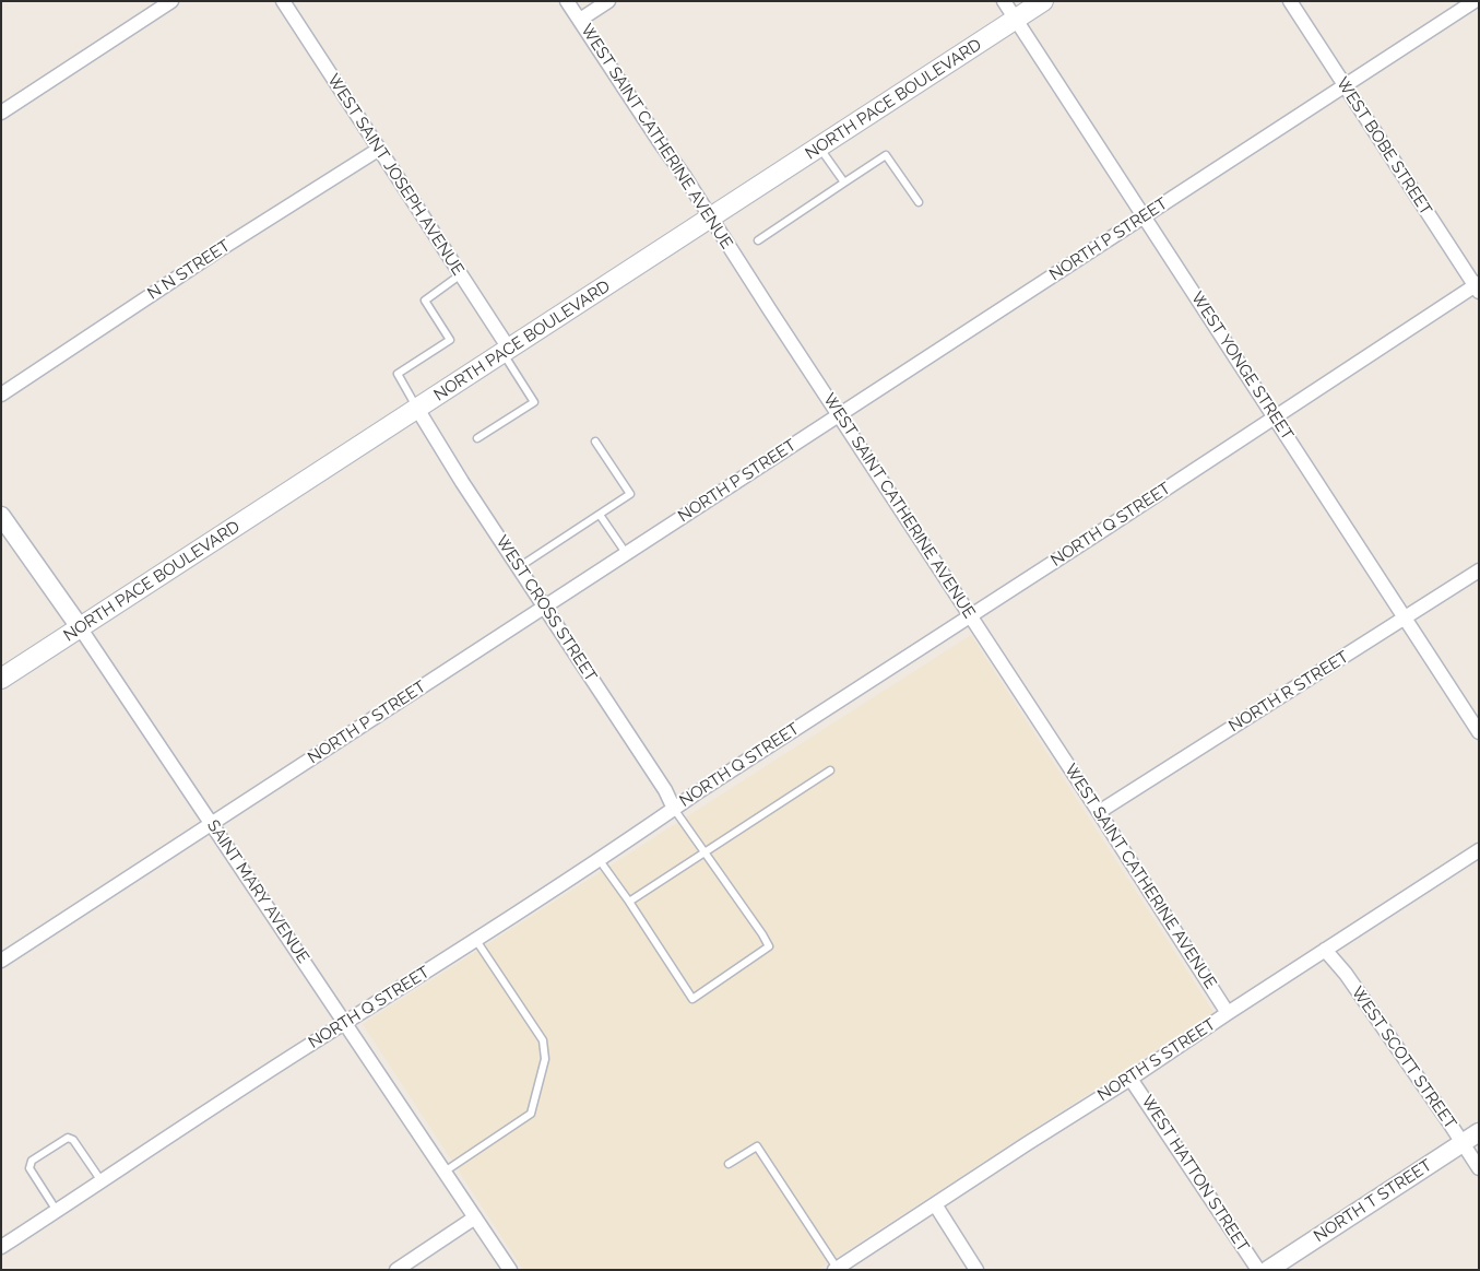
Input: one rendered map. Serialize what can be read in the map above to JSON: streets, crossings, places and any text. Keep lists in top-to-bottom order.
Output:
{
  "streets": {
    "main road": ["NORTH PACE BOULEVARD"],
    "street": [
      "WEST SAINT CATHERINE AVENUE",
      "WEST BOBE STREET",
      "WEST SAINT JOSEPH AVENUE",
      "NORTH P STREET",
      "N N STREET",
      "WEST YONGE STREET",
      "NORTH Q STREET",
      "WEST CROSS STREET",
      "NORTH R STREET",
      "SAINT MARY AVENUE",
      "WEST SCOTT STREET",
      "NORTH S STREET",
      "WEST HATTON STREET",
      "NORTH T STREET"
    ]
  },
  "crossings": [
    ["NORTH PACE BOULEVARD", "WEST SAINT CATHERINE AVENUE"],
    ["NORTH PACE BOULEVARD", "WEST SAINT JOSEPH AVENUE"],
    ["NORTH PACE BOULEVARD", "WEST YONGE STREET"],
    ["NORTH PACE BOULEVARD", "WEST CROSS STREET"],
    ["NORTH PACE BOULEVARD", "SAINT MARY AVENUE"],
    ["WEST SAINT CATHERINE AVENUE", "NORTH P STREET"],
    ["WEST SAINT CATHERINE AVENUE", "NORTH Q STREET"],
    ["WEST SAINT CATHERINE AVENUE", "NORTH R STREET"],
    ["WEST SAINT CATHERINE AVENUE", "NORTH S STREET"],
    ["WEST BOBE STREET", "NORTH P STREET"],
    ["WEST BOBE STREET", "NORTH Q STREET"],
    ["WEST SAINT JOSEPH AVENUE", "N N STREET"],
    ["NORTH P STREET", "WEST YONGE STREET"],
    ["NORTH P STREET", "WEST CROSS STREET"],
    ["NORTH P STREET", "SAINT MARY AVENUE"],
    ["WEST YONGE STREET", "NORTH Q STREET"],
    ["WEST YONGE STREET", "NORTH R STREET"],
    ["NORTH Q STREET", "WEST CROSS STREET"],
    ["NORTH Q STREET", "SAINT MARY AVENUE"],
    ["WEST SCOTT STREET", "NORTH S STREET"],
    ["WEST SCOTT STREET", "NORTH T STREET"],
    ["NORTH S STREET", "WEST HATTON STREET"]
  ]
}
